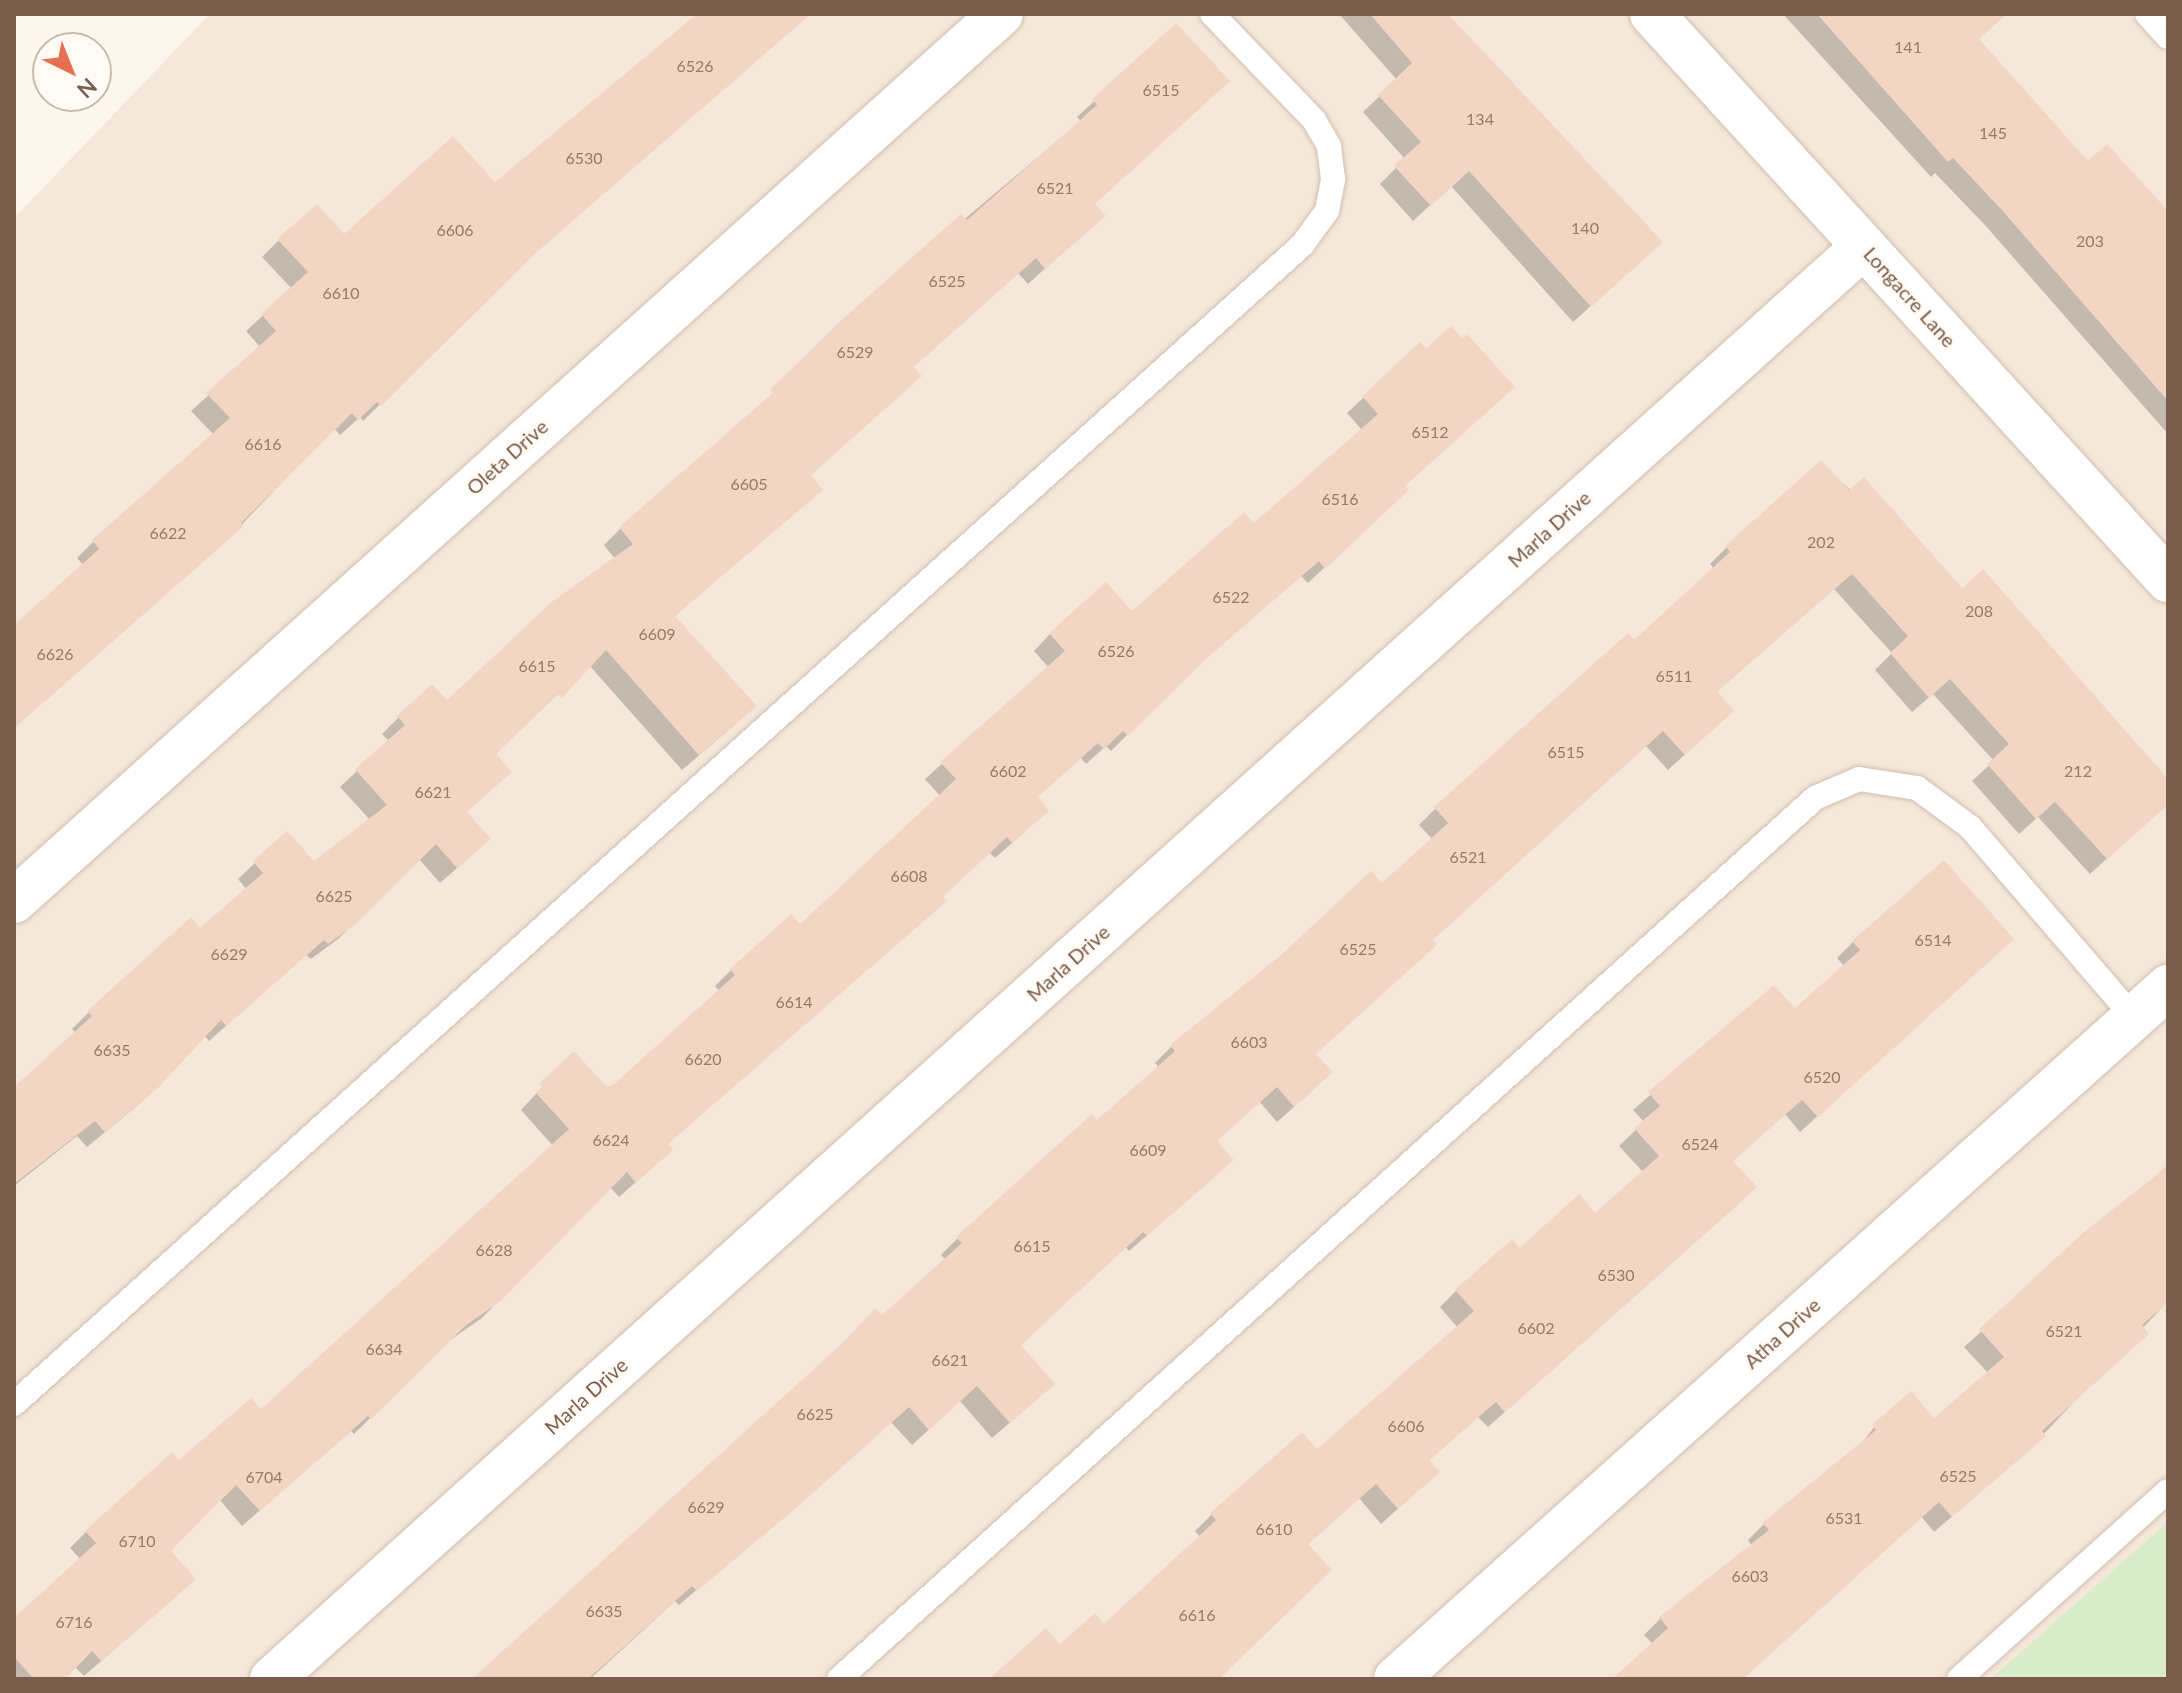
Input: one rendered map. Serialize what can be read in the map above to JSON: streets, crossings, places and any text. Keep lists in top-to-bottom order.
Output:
{
  "streets": {
    "street": [
      "Longacre Lane",
      "Oleta Drive",
      "Marla Drive",
      "Atha Drive"
    ]
  },
  "crossings": [
    ["Longacre Lane", "Marla Drive"]
  ],
  "house_numbers": [
    "141",
    "6526",
    "6515",
    "134",
    "145",
    "6530",
    "6521",
    "140",
    "6606",
    "203",
    "6525",
    "6610",
    "6529",
    "6512",
    "6616",
    "6605",
    "6516",
    "6622",
    "202",
    "6522",
    "208",
    "6609",
    "6526",
    "6626",
    "6615",
    "6511",
    "6515",
    "6602",
    "212",
    "6621",
    "6521",
    "6608",
    "6625",
    "6514",
    "6525",
    "6629",
    "6614",
    "6603",
    "6635",
    "6620",
    "6520",
    "6624",
    "6524",
    "6609",
    "6615",
    "6628",
    "6530",
    "6602",
    "6521",
    "6634",
    "6621",
    "6625",
    "6606",
    "6525",
    "6704",
    "6629",
    "6531",
    "6610",
    "6710",
    "6603",
    "6635",
    "6616",
    "6716"
  ],
  "north": "bottom right"
}
